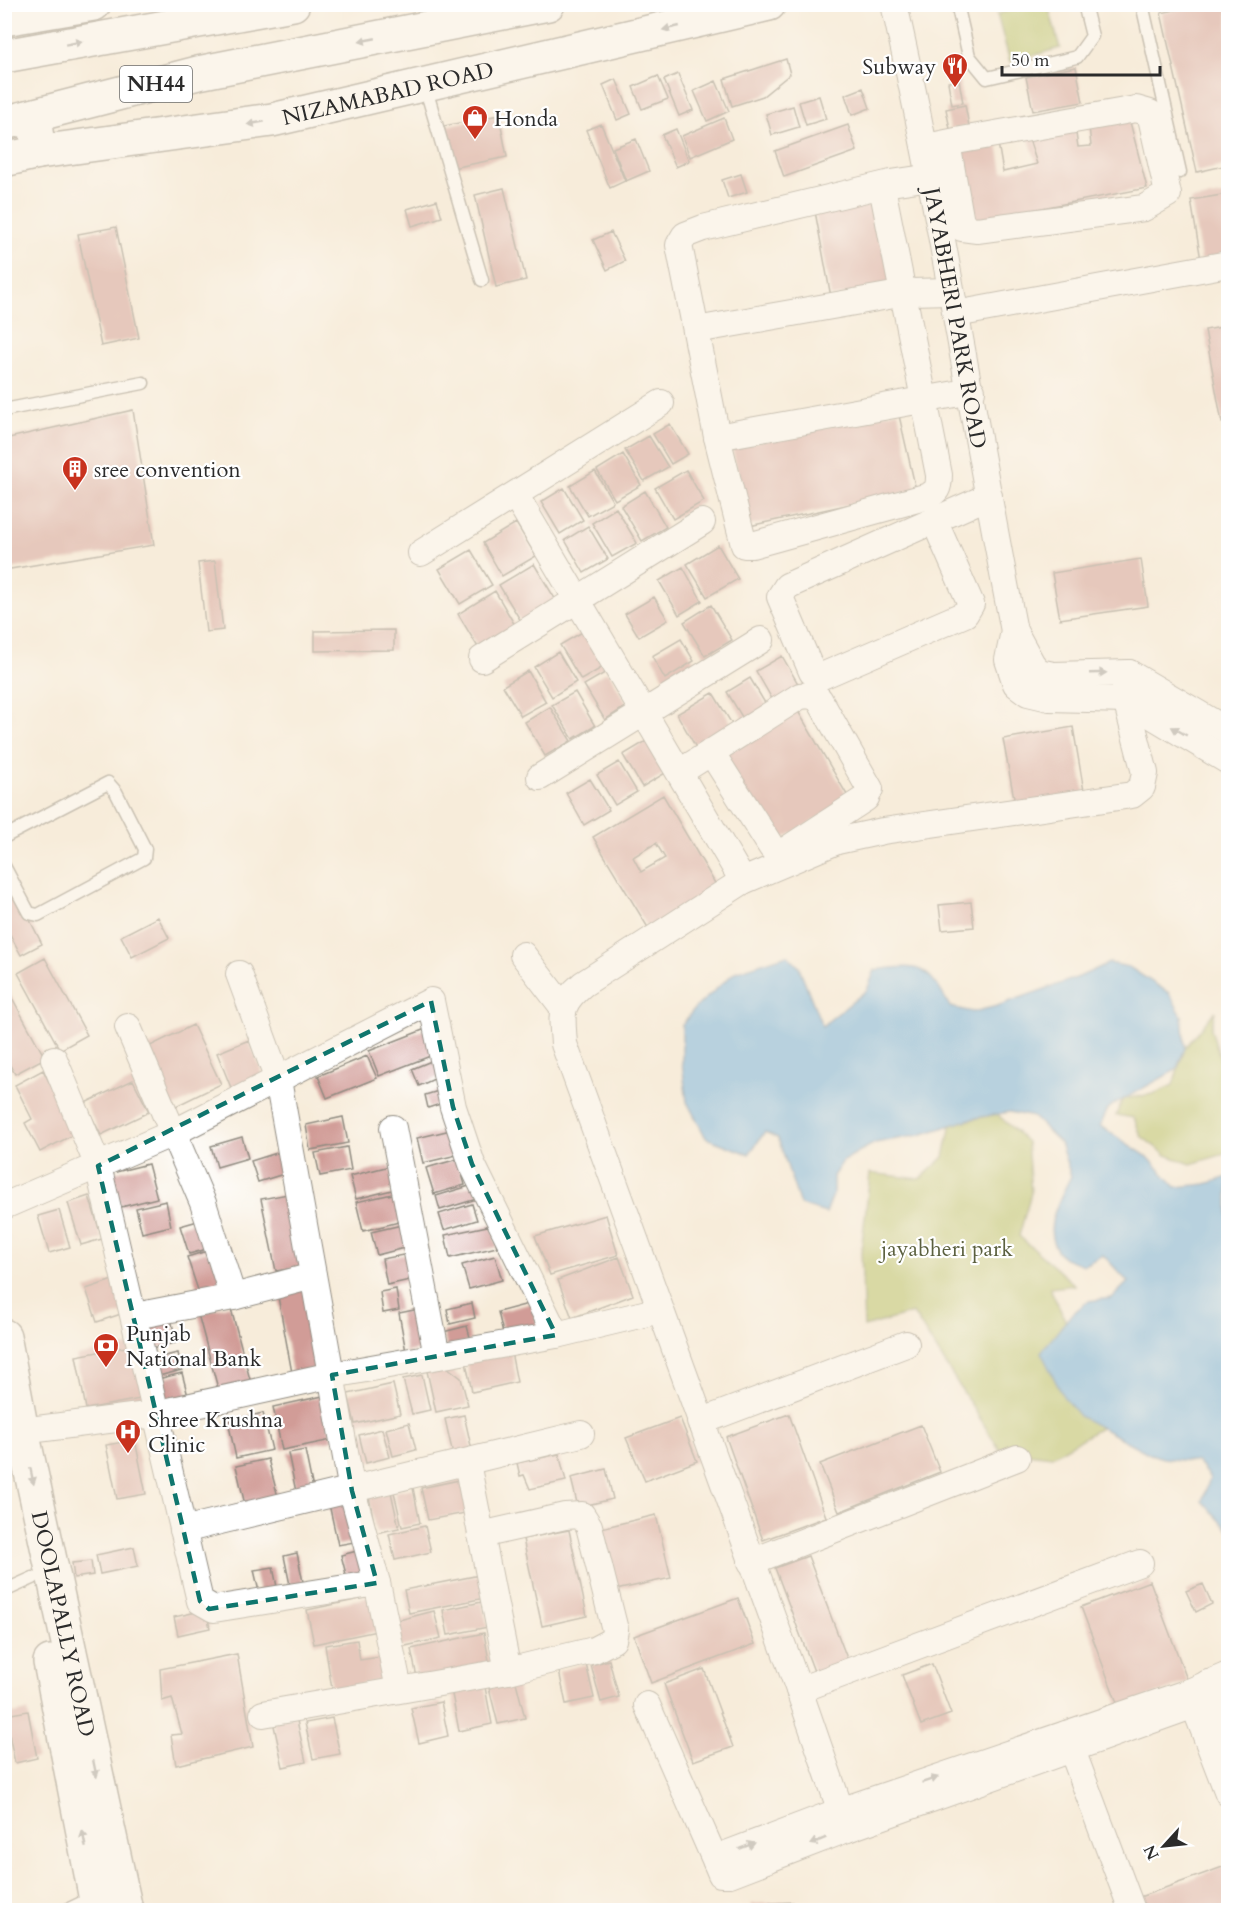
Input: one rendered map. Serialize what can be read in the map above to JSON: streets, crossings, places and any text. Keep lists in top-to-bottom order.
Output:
{
  "streets": {
    "main road": ["NH44", "NIZAMABAD ROAD", "DOOLAPALLY ROAD"],
    "street": ["JAYABHERI PARK ROAD"]
  },
  "parks": ["jayabheri park"],
  "places": {
    "restaurant": ["Subway"],
    "shop": ["Honda"],
    "building": ["sree convention"],
    "bank": ["Punjab National Bank"],
    "hospital": ["Shree Krushna Clinic"]
  },
  "scale_bar": "50 m",
  "north": "bottom left"
}
